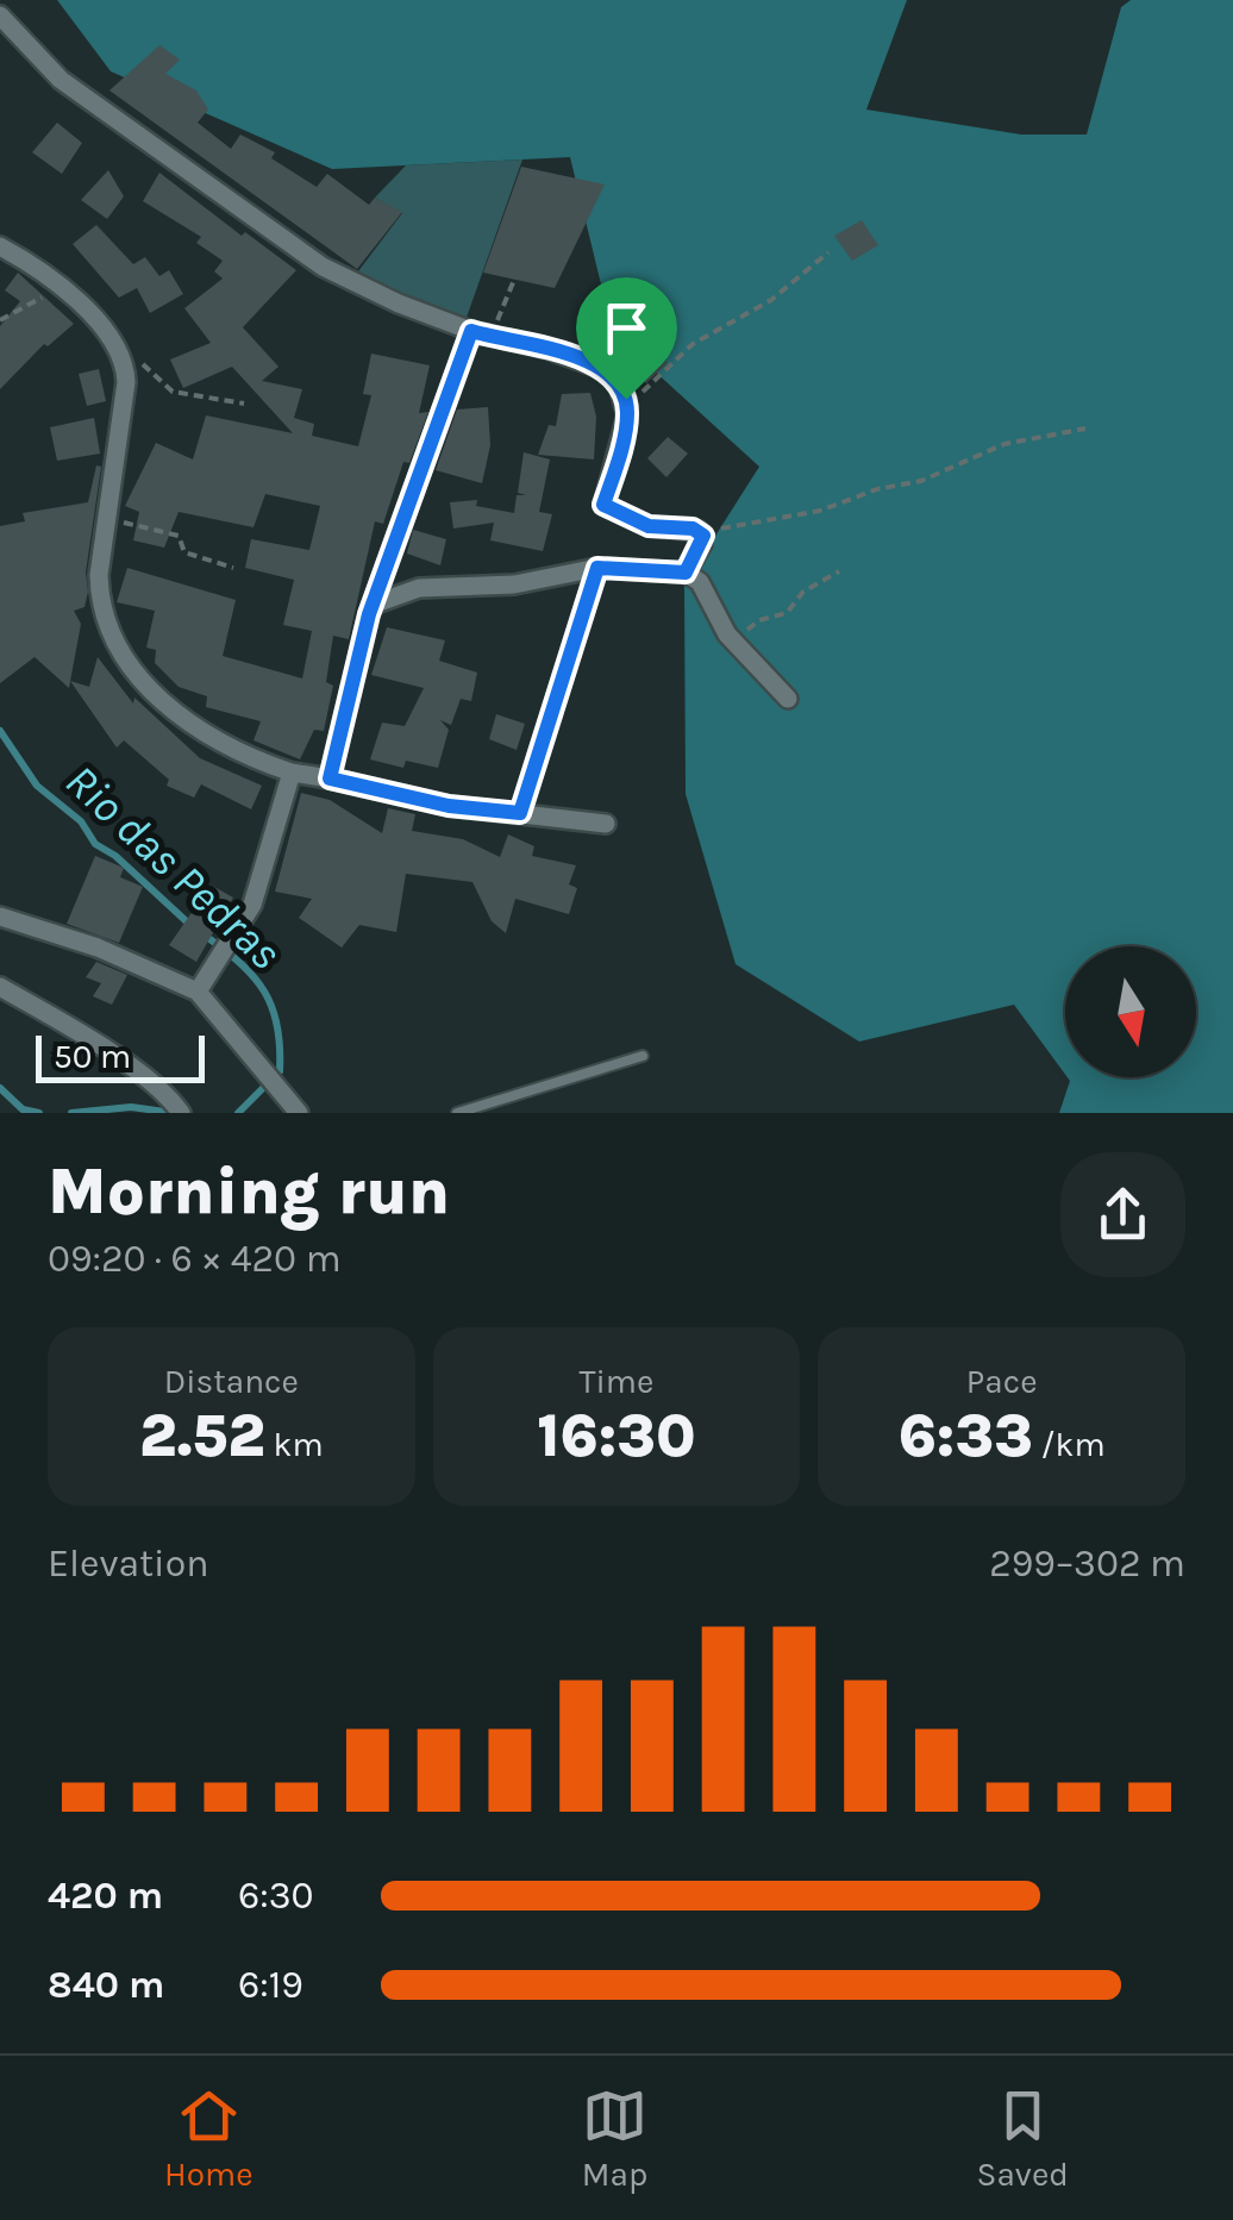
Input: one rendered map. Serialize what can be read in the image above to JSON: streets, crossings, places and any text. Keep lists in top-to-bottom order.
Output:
{
  "water": ["Rio das Pedras"],
  "scale_bar": "50 m",
  "north": "bottom",
  "page": {
    "scale": "50 m",
    "heading": ["Morning run", "09:20 · 6 × 420 m"],
    "stats": [
      ["Distance", "2.52 km"],
      ["Time", "16:30"],
      ["Pace", "6:33 /km"]
    ],
    "chart": ["Elevation", "299–302 m"],
    "list": [
      {
        "name": "420 m",
        "note": "6:30"
      },
      {
        "name": "840 m",
        "note": "6:19"
      }
    ],
    "tabs": ["Home", "Map", "Saved"]
  }
}
